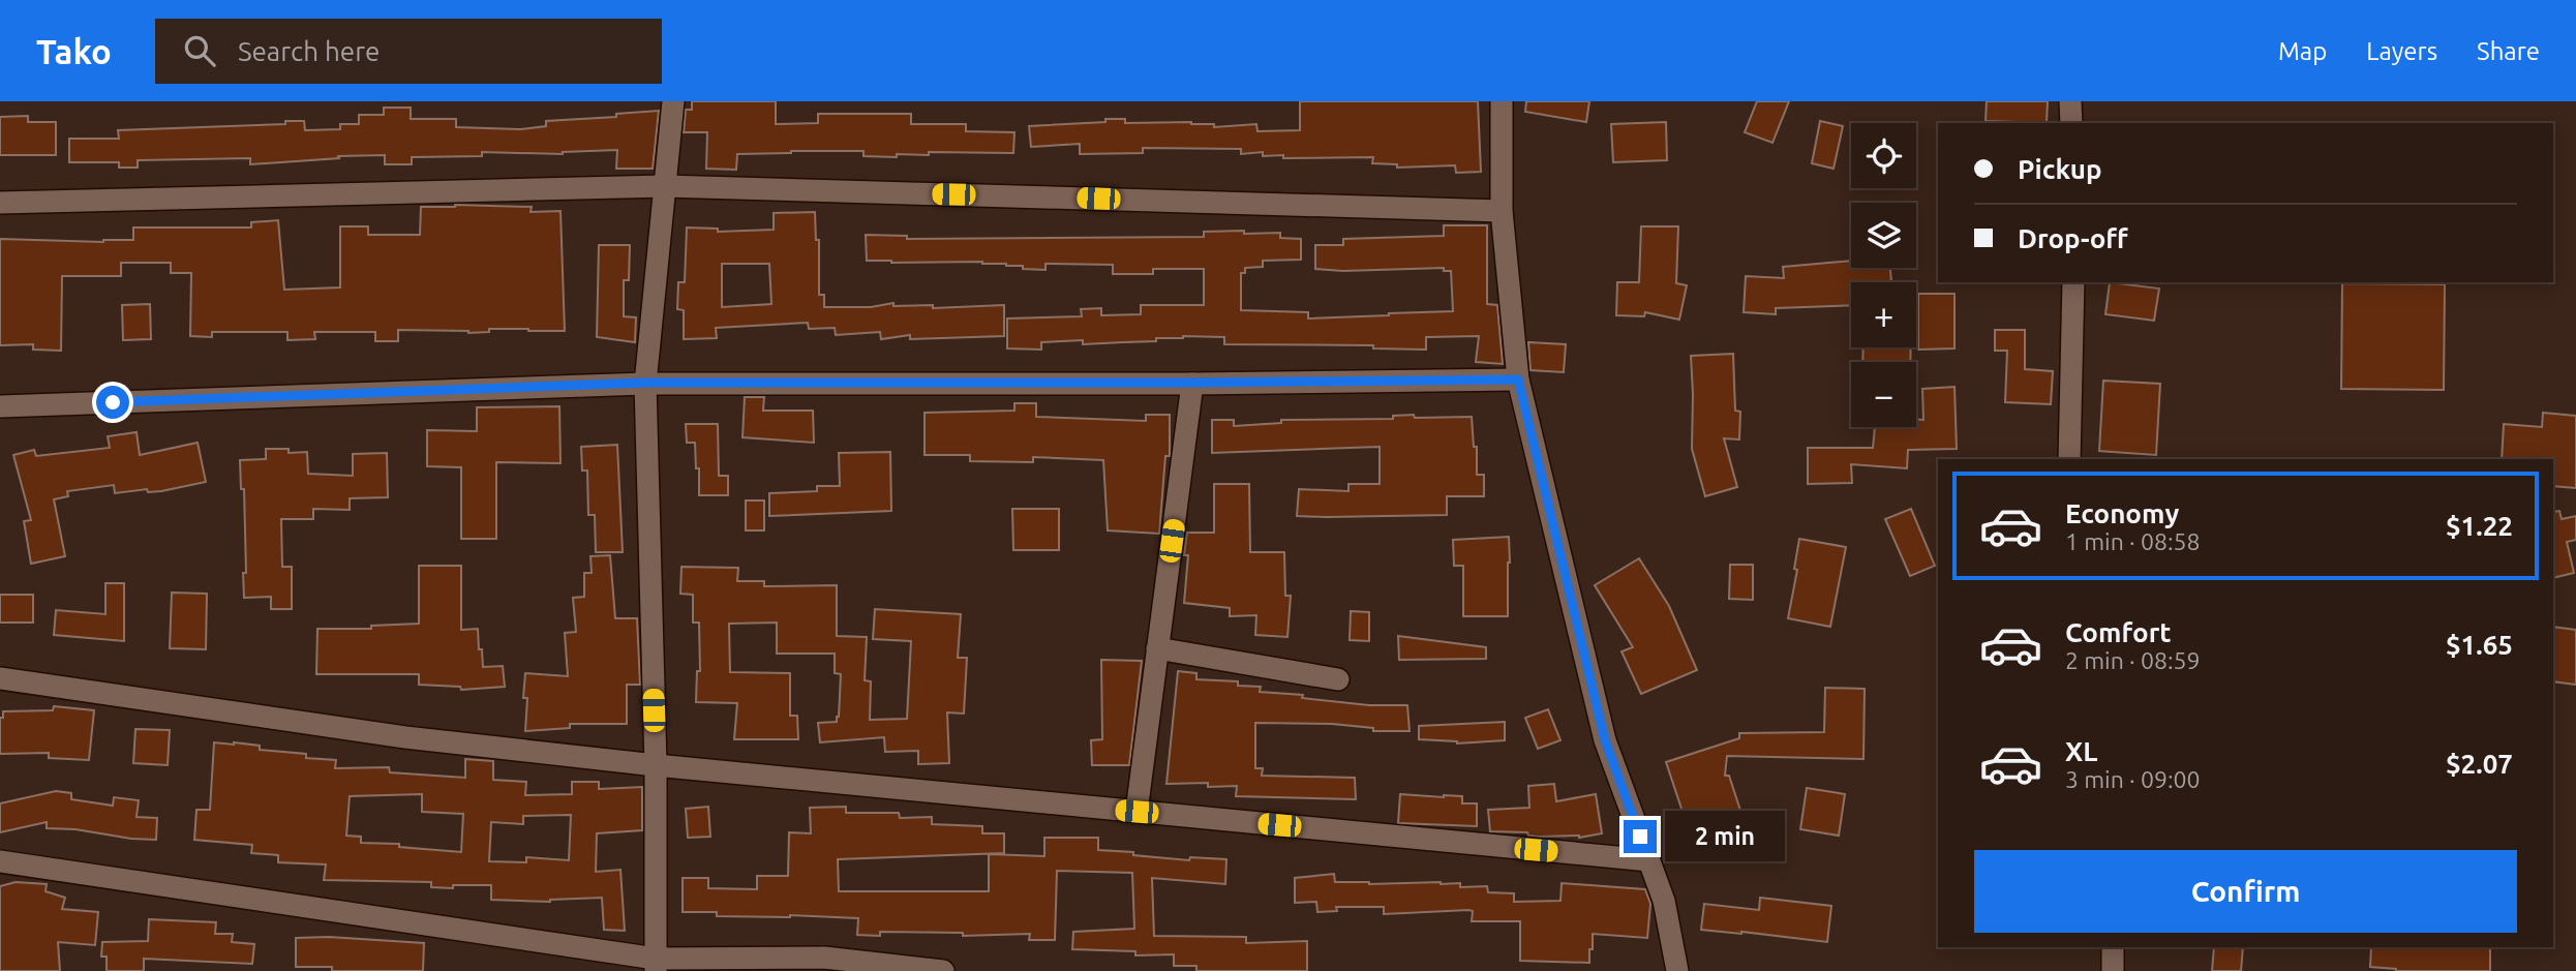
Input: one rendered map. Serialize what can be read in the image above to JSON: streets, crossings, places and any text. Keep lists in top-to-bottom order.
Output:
{
  "page": {
    "header": "Tako",
    "search": "Search here",
    "nav": ["Map", "Layers", "Share"],
    "map_buttons": ["+", "−"],
    "banner": ["Pickup", "Drop-off"],
    "list": [
      {
        "name": "Economy",
        "note": "1 min · 08:58",
        "value": "$1.22"
      },
      {
        "name": "Comfort",
        "note": "2 min · 08:59",
        "value": "$1.65"
      },
      {
        "name": "XL",
        "note": "3 min · 09:00",
        "value": "$2.07"
      }
    ],
    "bubble": "2 min",
    "buttons": "Confirm"
  }
}
